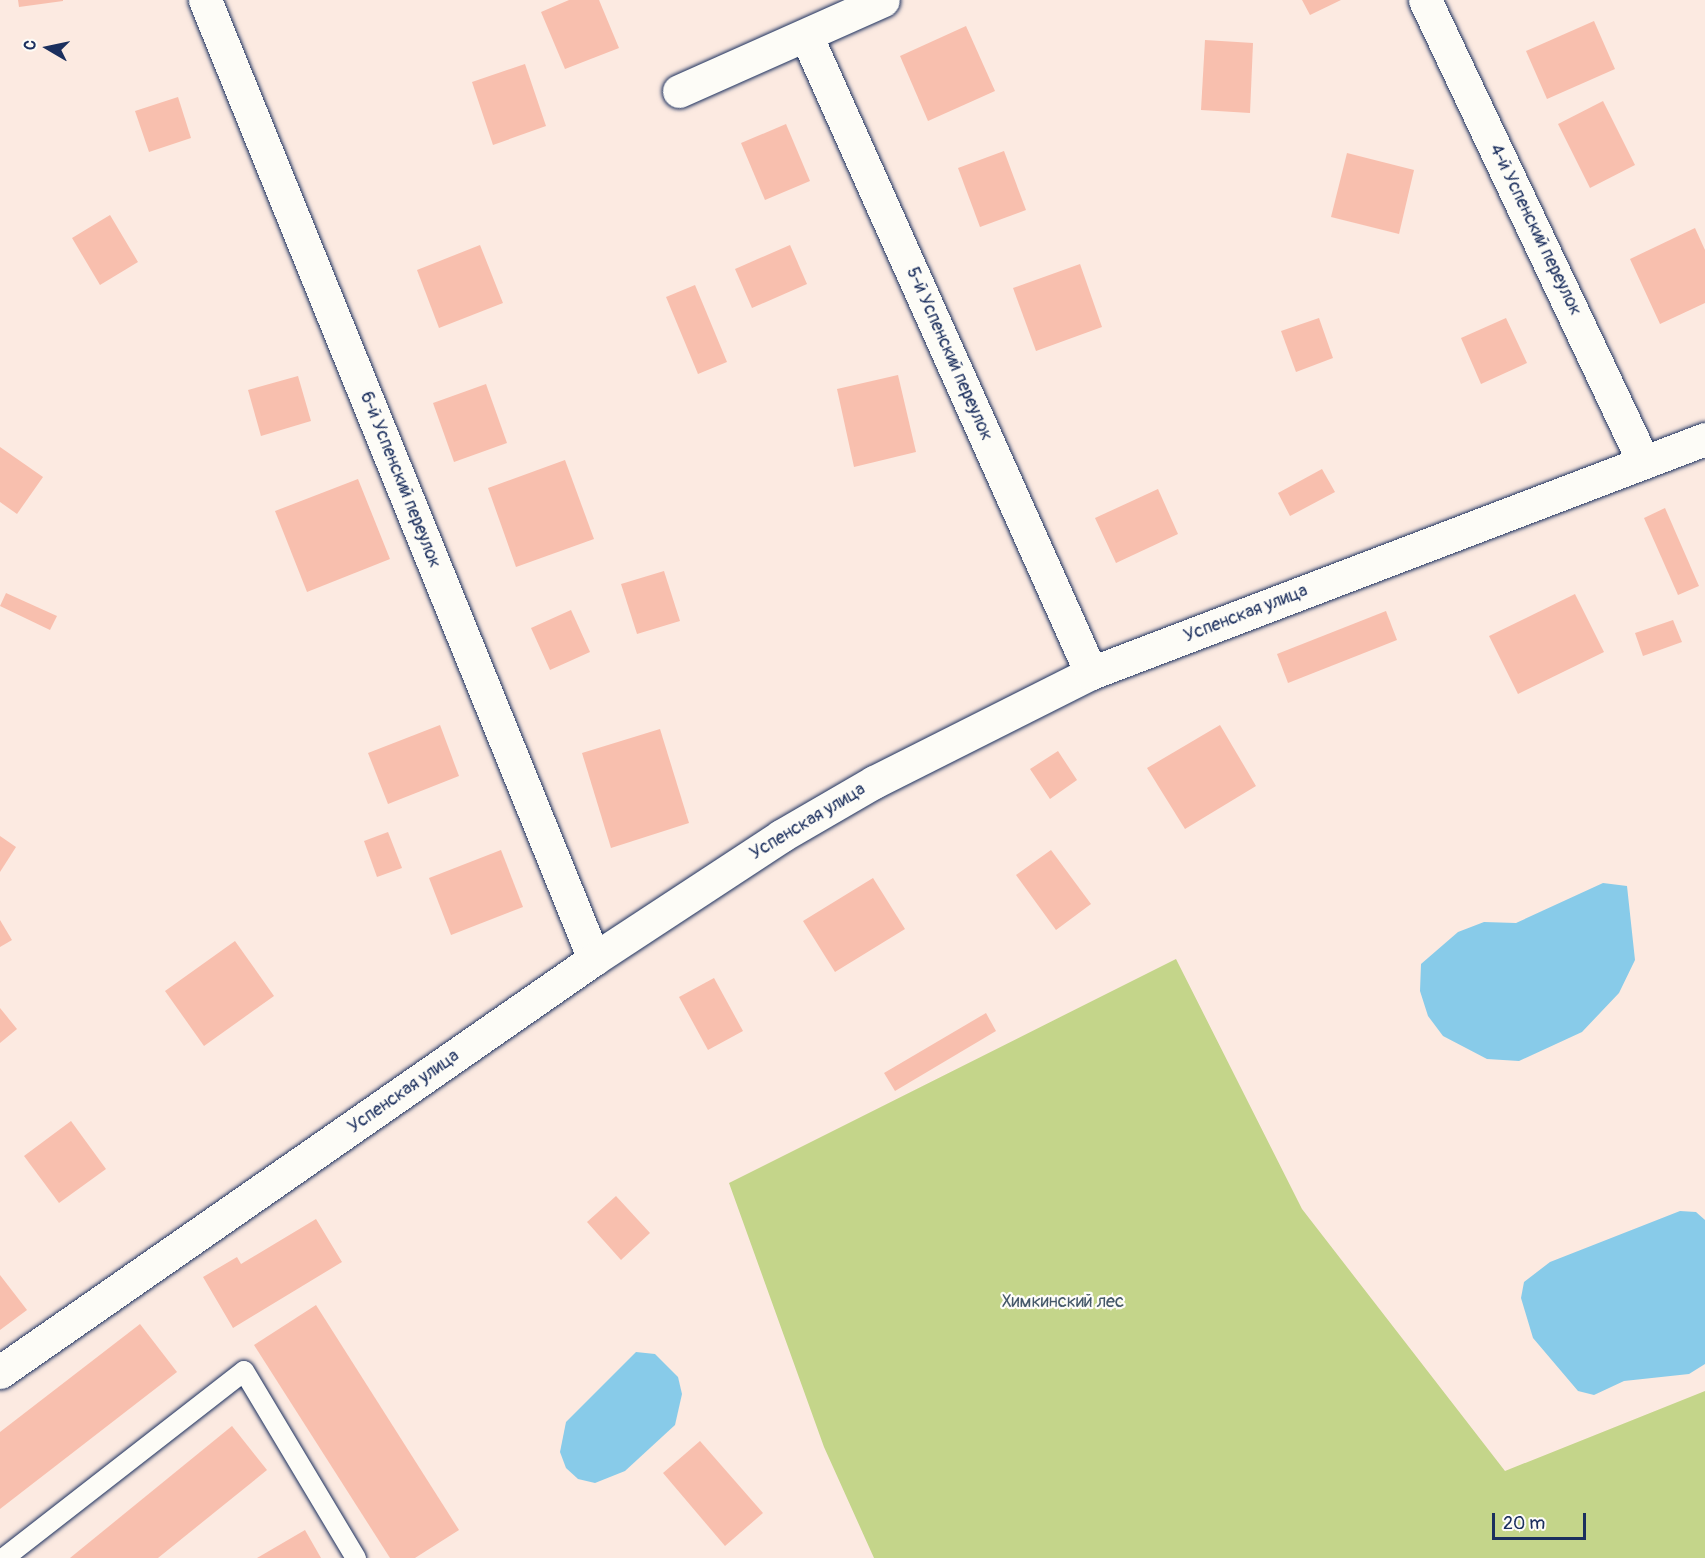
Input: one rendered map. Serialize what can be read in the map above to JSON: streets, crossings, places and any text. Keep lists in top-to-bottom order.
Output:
{
  "streets": {
    "street": [
      "4-й Успенский переулок",
      "5-й Успенский переулок",
      "6-й Успенский переулок",
      "Успенская улица"
    ]
  },
  "crossings": [
    ["4-й Успенский переулок", "Успенская улица"],
    ["5-й Успенский переулок", "Успенская улица"],
    ["6-й Успенский переулок", "Успенская улица"]
  ],
  "parks": ["Химкинский лес"],
  "scale_bar": "20 m",
  "north": "left"
}
